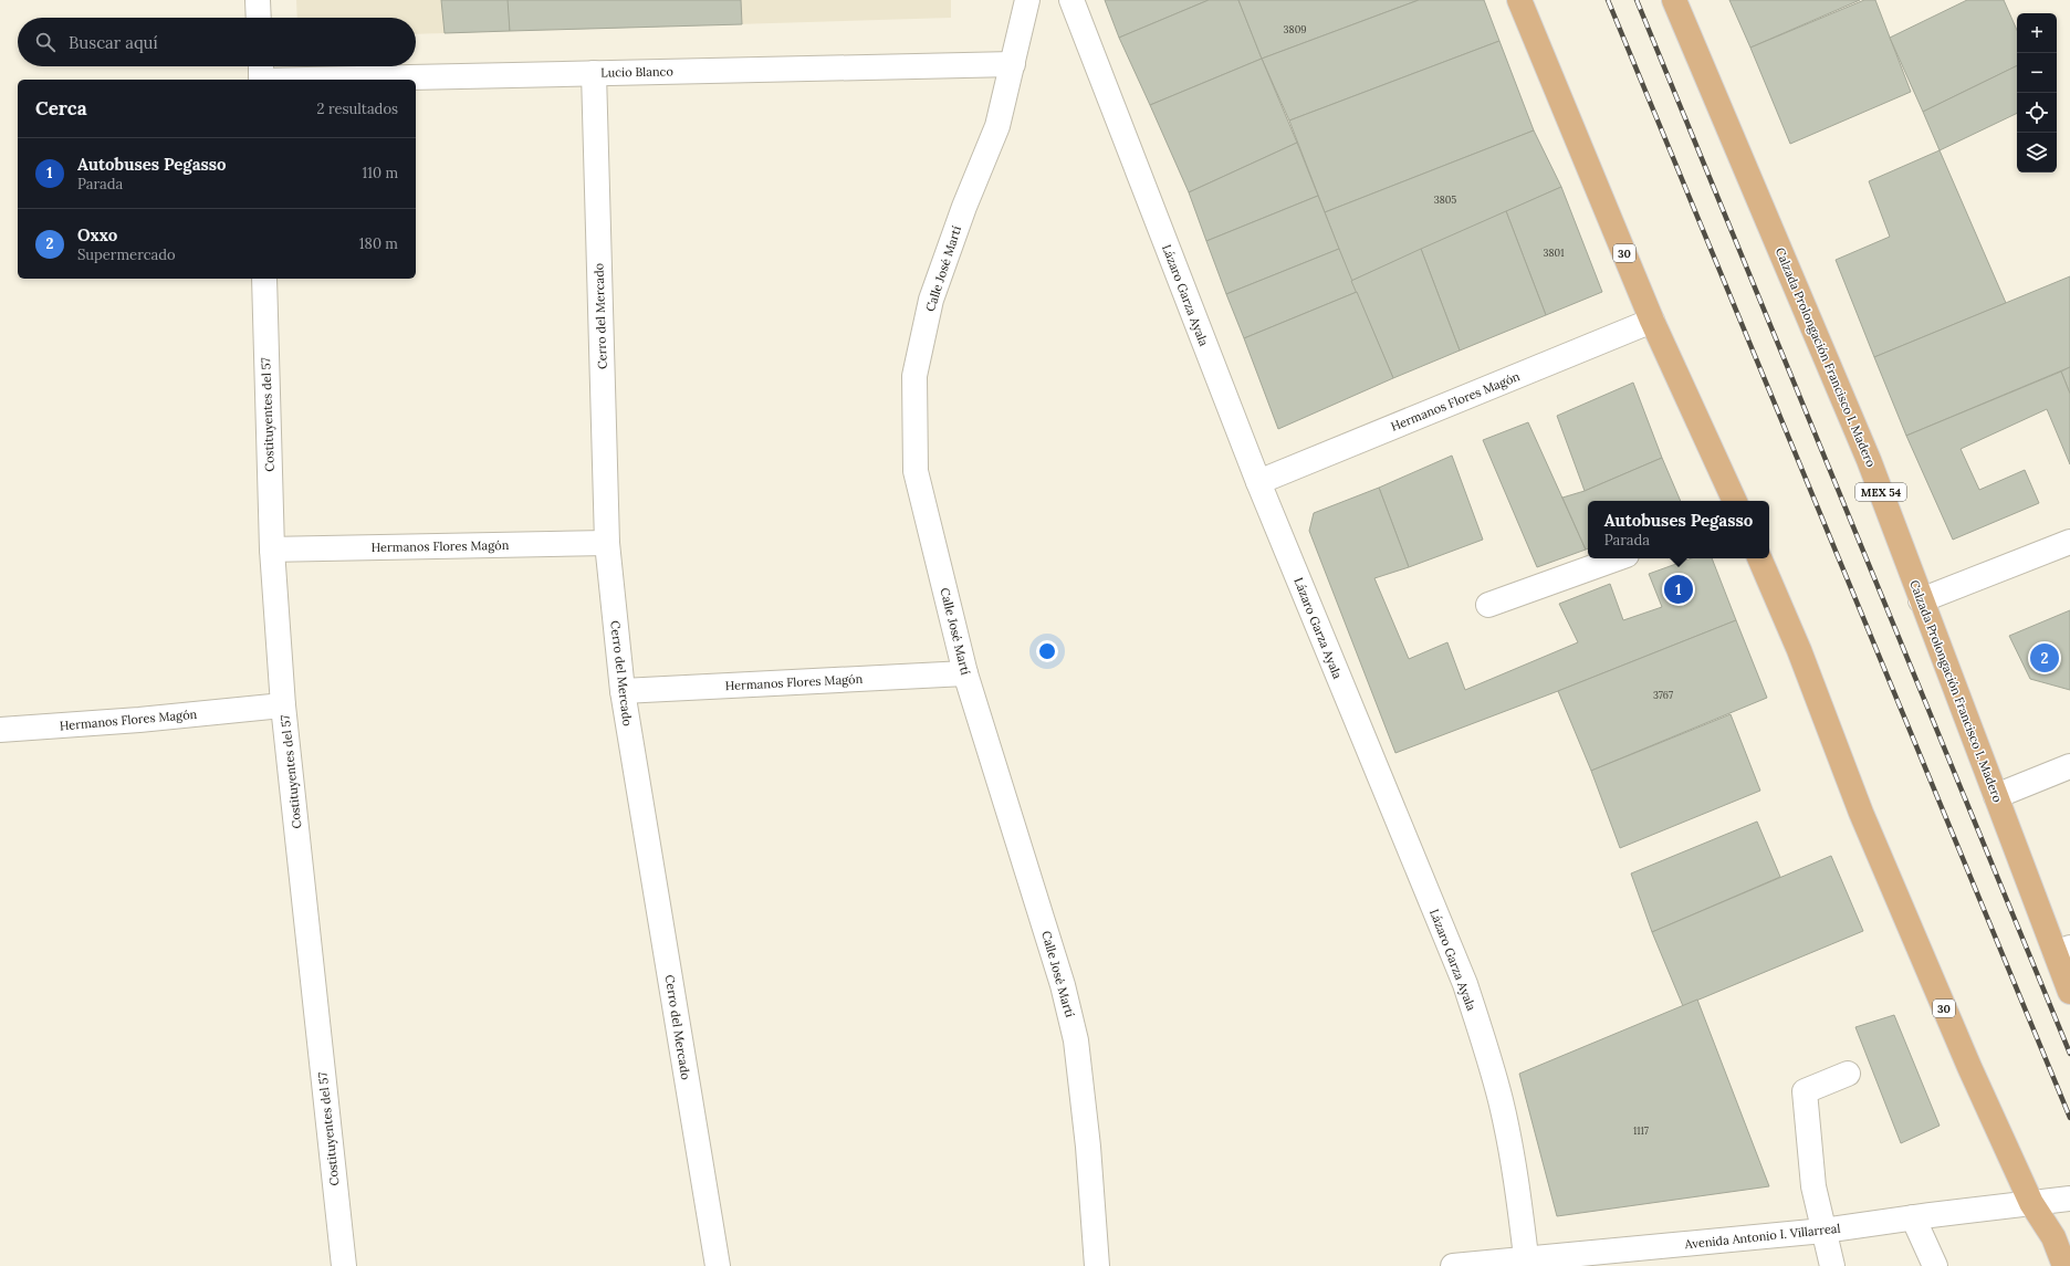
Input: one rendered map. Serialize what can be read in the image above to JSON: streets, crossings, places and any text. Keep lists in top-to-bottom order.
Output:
{
  "streets": {
    "main road": ["30", "Calzada Prolongación Francisco I. Madero", "MEX 54"],
    "street": [
      "Lucio Blanco",
      "Calle José Martí",
      "Lázaro Garza Ayala",
      "Cerro del Mercado",
      "Hermanos Flores Magón",
      "Costituyentes del 57",
      "Avenida Antonio I. Villarreal"
    ]
  },
  "crossings": [
    ["Lucio Blanco", "Calle José Martí"],
    ["Lucio Blanco", "Cerro del Mercado"],
    ["30", "Hermanos Flores Magón"],
    ["30", "Avenida Antonio I. Villarreal"],
    ["Calle José Martí", "Hermanos Flores Magón"],
    ["Lázaro Garza Ayala", "Hermanos Flores Magón"],
    ["Lázaro Garza Ayala", "Avenida Antonio I. Villarreal"],
    ["Cerro del Mercado", "Hermanos Flores Magón"],
    ["Hermanos Flores Magón", "Costituyentes del 57"]
  ],
  "house_numbers": [
    "3809",
    "3805",
    "3801",
    "3767",
    "1117"
  ],
  "page": {
    "map_buttons": ["+", "−"],
    "search": "Buscar aquí",
    "heading": ["Cerca", "2 resultados"],
    "list": [
      {
        "mark": "1",
        "name": "Autobuses Pegasso",
        "note": "Parada",
        "value": "110 m"
      },
      {
        "mark": "2",
        "name": "Oxxo",
        "note": "Supermercado",
        "value": "180 m"
      }
    ],
    "popup": ["Autobuses Pegasso", "Parada"],
    "pins": ["1", "2"]
  }
}
